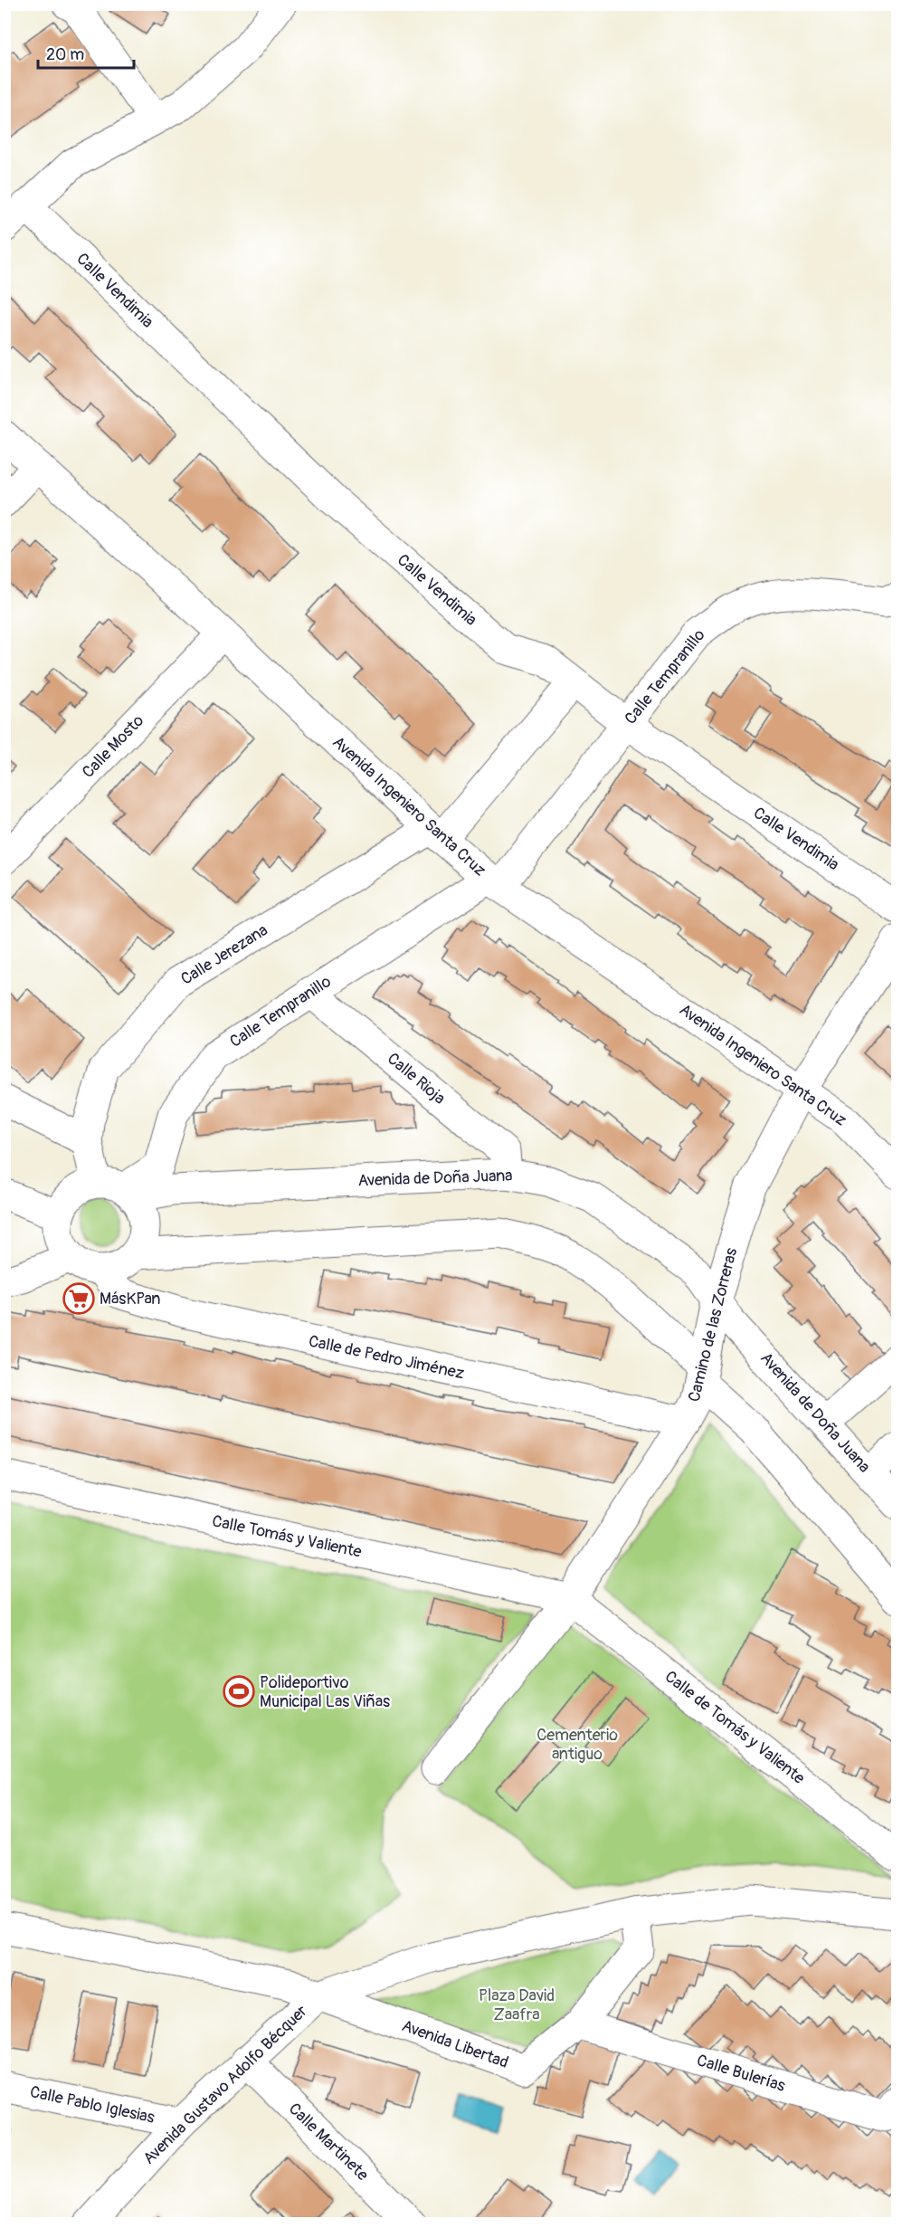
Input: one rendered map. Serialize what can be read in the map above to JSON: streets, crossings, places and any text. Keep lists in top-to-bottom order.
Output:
{
  "streets": {
    "street": [
      "Calle Vendimia",
      "Calle Tempranillo",
      "Calle Mosto",
      "Avenida Ingeniero Santa Cruz",
      "Calle Jerezana",
      "Calle Rioja",
      "Avenida de Doña Juana",
      "Camino de las Zorreras",
      "Calle de Pedro Jiménez",
      "Calle Tomás y Valiente",
      "Calle de Tomás y Valiente",
      "Avenida Libertad",
      "Calle Bulerías",
      "Avenida Gustavo Adolfo Bécquer",
      "Calle Pablo Iglesias",
      "Calle Martinete"
    ]
  },
  "crossings": [
    ["Calle Vendimia", "Calle Tempranillo"],
    ["Calle Vendimia", "Calle Jerezana"],
    ["Calle Tempranillo", "Avenida Ingeniero Santa Cruz"],
    ["Calle Tempranillo", "Calle Rioja"],
    ["Calle Tempranillo", "Avenida de Doña Juana"],
    ["Calle Tempranillo", "Calle de Pedro Jiménez"],
    ["Calle Mosto", "Avenida Ingeniero Santa Cruz"],
    ["Avenida Ingeniero Santa Cruz", "Calle Jerezana"],
    ["Avenida Ingeniero Santa Cruz", "Camino de las Zorreras"],
    ["Calle Rioja", "Avenida de Doña Juana"],
    ["Avenida de Doña Juana", "Camino de las Zorreras"],
    ["Avenida de Doña Juana", "Calle de Pedro Jiménez"],
    ["Camino de las Zorreras", "Calle de Pedro Jiménez"],
    ["Camino de las Zorreras", "Calle Tomás y Valiente"],
    ["Camino de las Zorreras", "Calle de Tomás y Valiente"],
    ["Calle Tomás y Valiente", "Calle de Tomás y Valiente"],
    ["Avenida Libertad", "Calle Bulerías"],
    ["Avenida Libertad", "Avenida Gustavo Adolfo Bécquer"],
    ["Avenida Gustavo Adolfo Bécquer", "Calle Pablo Iglesias"],
    ["Avenida Gustavo Adolfo Bécquer", "Calle Martinete"]
  ],
  "parks": ["Cementerio antiguo", "Plaza David Zaafra"],
  "places": {
    "supermarket": ["MásKPan"],
    "sports": ["Polideportivo Municipal Las Viñas"]
  },
  "scale_bar": "20 m"
}
